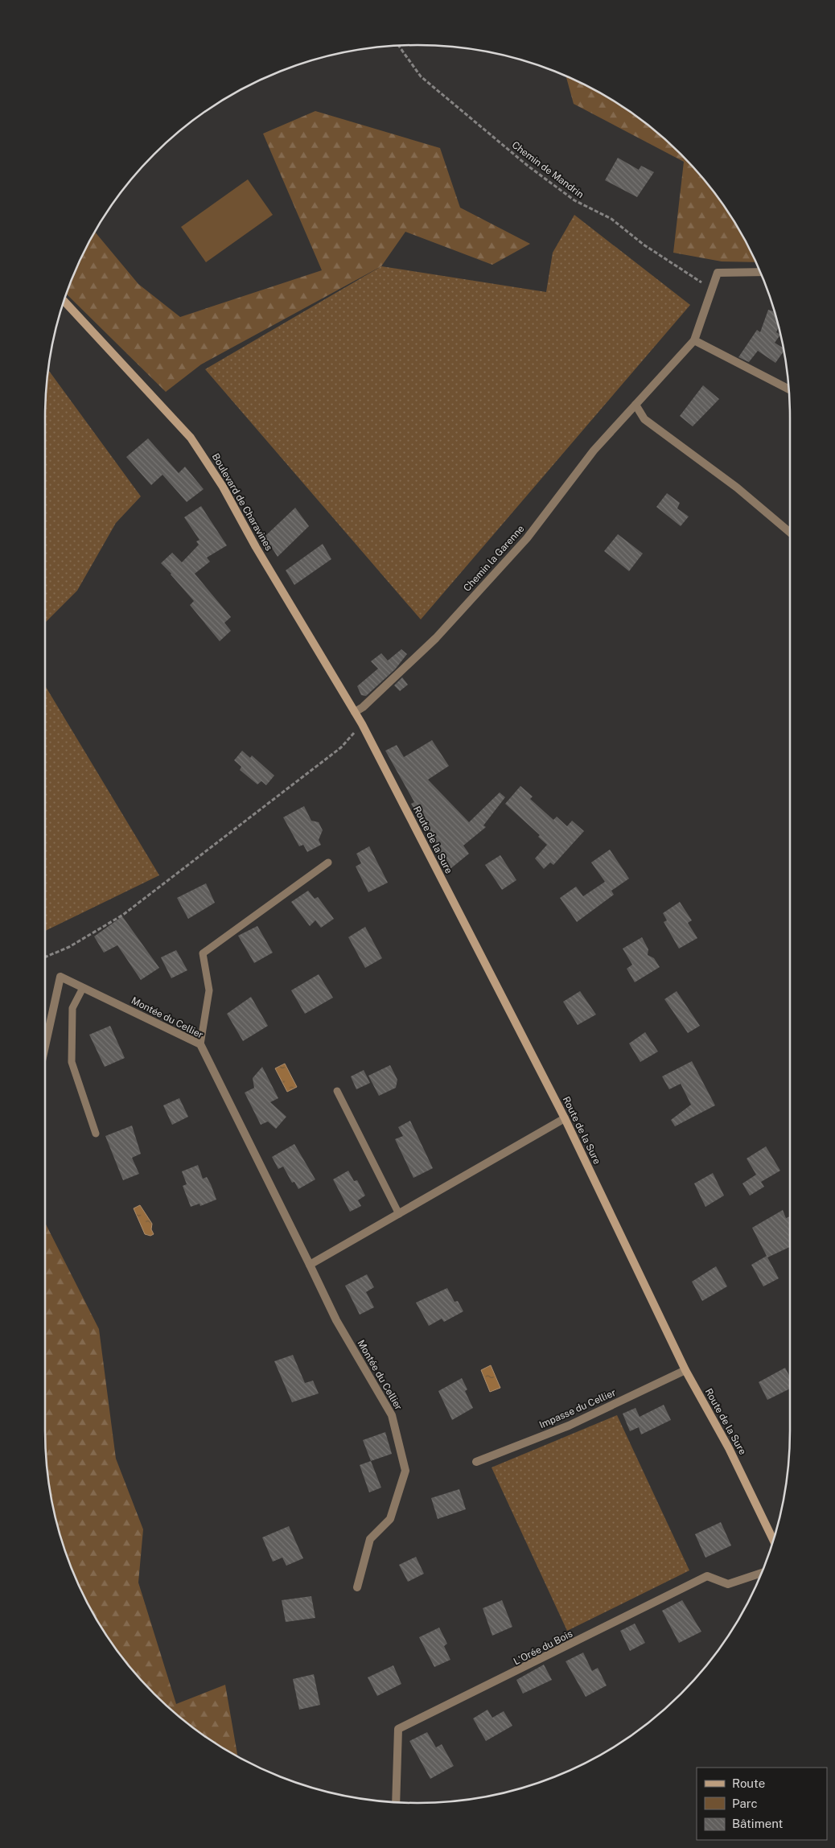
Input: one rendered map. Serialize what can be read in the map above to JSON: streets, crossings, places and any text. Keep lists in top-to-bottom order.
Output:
{
  "streets": {
    "main road": ["Boulevard de Charavines", "Route de la Sure"],
    "street": [
      "Chemin la Garenne",
      "Montée du Cellier",
      "Impasse du Cellier",
      "L'Orée du Bois"
    ],
    "path": ["Chemin de Mandrin"]
  },
  "crossings": [
    ["Chemin de Mandrin", "Chemin la Garenne"],
    ["Boulevard de Charavines", "Chemin la Garenne"],
    ["Boulevard de Charavines", "Route de la Sure"],
    ["Route de la Sure", "Impasse du Cellier"]
  ],
  "legend": ["Route", "Parc", "Bâtiment"]
}
